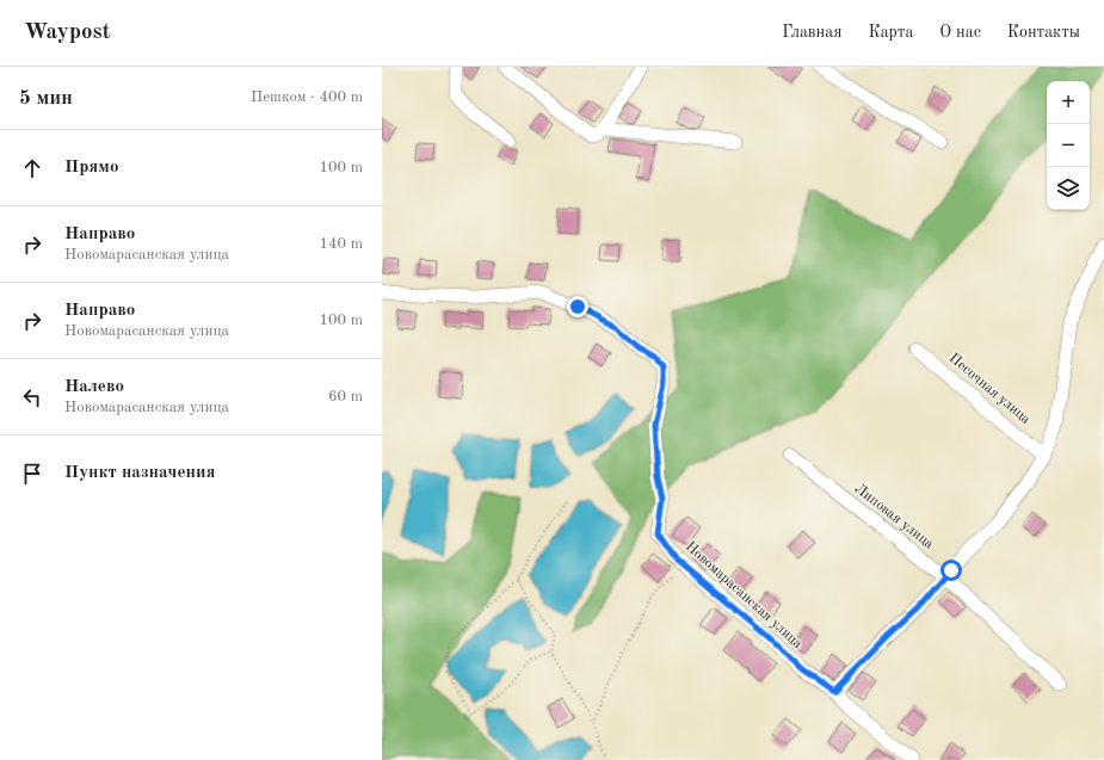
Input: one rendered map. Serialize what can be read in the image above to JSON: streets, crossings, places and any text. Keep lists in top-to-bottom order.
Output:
{
  "streets": {
    "street": ["Песочная улица", "Липовая улица", "Новомарасанская улица"]
  },
  "page": {
    "header": "Waypost",
    "nav": [
      "Главная",
      "Карта",
      "О нас",
      "Контакты"
    ],
    "heading": ["5 мин", "Пешком · 400 m"],
    "map_buttons": ["+", "−"],
    "list": [
      ["Прямо", "100 m"],
      ["Направо", "Новомарасанская улица", "140 m"],
      ["Направо", "Новомарасанская улица", "100 m"],
      ["Налево", "Новомарасанская улица", "60 m"],
      "Пункт назначения"
    ]
  }
}
